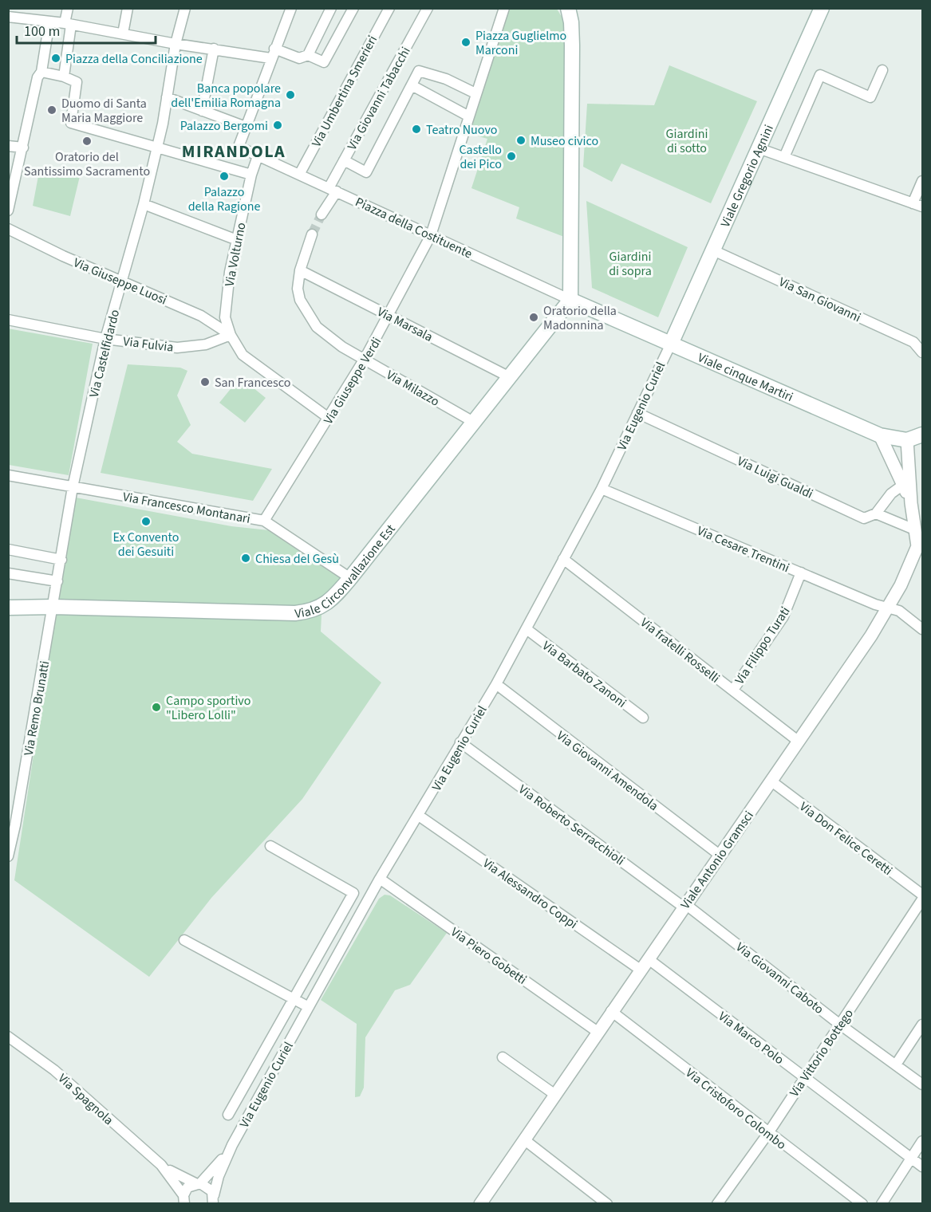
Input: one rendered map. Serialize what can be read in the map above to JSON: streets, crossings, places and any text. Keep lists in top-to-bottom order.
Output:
{
  "streets": {
    "main road": ["Viale Gregorio Agnini", "Viale cinque Martiri", "Viale Circonvallazione Est"],
    "street": [
      "Via Umbertina Smerieri",
      "Via Giovanni Tabacchi",
      "Piazza della Costituente",
      "Via Volturno",
      "Via Giuseppe Luosi",
      "Via San Giovanni",
      "Via Marsala",
      "Via Fulvia",
      "Via Castelfidardo",
      "Via Giuseppe Verdi",
      "Via Milazzo",
      "Via Eugenio Curiel",
      "Via Luigi Gualdi",
      "Via Francesco Montanari",
      "Via Cesare Trentini",
      "Via Filippo Turati",
      "Via fratelli Rosselli",
      "Via Barbato Zanoni",
      "Via Remo Brunatti",
      "Via Giovanni Amendola",
      "Via Roberto Serracchioli",
      "Via Don Felice Ceretti",
      "Viale Antonio Gramsci",
      "Via Alessandro Coppi",
      "Via Piero Gobetti",
      "Via Giovanni Caboto",
      "Via Marco Polo",
      "Via Vittorio Bottego",
      "Via Spagnola",
      "Via Cristoforo Colombo"
    ]
  },
  "crossings": [
    ["Via Umbertina Smerieri", "Piazza della Costituente"],
    ["Via Giovanni Tabacchi", "Piazza della Costituente"],
    ["Viale Gregorio Agnini", "Via San Giovanni"],
    ["Viale Gregorio Agnini", "Viale cinque Martiri"],
    ["Viale Gregorio Agnini", "Via Eugenio Curiel"],
    ["Piazza della Costituente", "Viale cinque Martiri"],
    ["Piazza della Costituente", "Via Giuseppe Verdi"],
    ["Piazza della Costituente", "Viale Circonvallazione Est"],
    ["Via Volturno", "Via Giuseppe Luosi"],
    ["Via Volturno", "Via Fulvia"],
    ["Via Giuseppe Luosi", "Via Fulvia"],
    ["Via Giuseppe Luosi", "Via Castelfidardo"],
    ["Via Marsala", "Via Giuseppe Verdi"],
    ["Via Marsala", "Via Milazzo"],
    ["Via Marsala", "Viale Circonvallazione Est"],
    ["Via Fulvia", "Via Castelfidardo"],
    ["Via Castelfidardo", "Via Francesco Montanari"],
    ["Via Castelfidardo", "Via Remo Brunatti"],
    ["Viale cinque Martiri", "Via Eugenio Curiel"],
    ["Viale cinque Martiri", "Viale Circonvallazione Est"],
    ["Viale cinque Martiri", "Viale Antonio Gramsci"],
    ["Via Giuseppe Verdi", "Via Milazzo"],
    ["Via Giuseppe Verdi", "Via Francesco Montanari"],
    ["Via Milazzo", "Viale Circonvallazione Est"],
    ["Via Eugenio Curiel", "Via Luigi Gualdi"],
    ["Via Eugenio Curiel", "Via Cesare Trentini"],
    ["Via Eugenio Curiel", "Via fratelli Rosselli"],
    ["Via Eugenio Curiel", "Via Barbato Zanoni"],
    ["Via Eugenio Curiel", "Via Giovanni Amendola"],
    ["Via Eugenio Curiel", "Via Roberto Serracchioli"],
    ["Via Eugenio Curiel", "Via Alessandro Coppi"],
    ["Via Eugenio Curiel", "Via Piero Gobetti"],
    ["Via Eugenio Curiel", "Via Spagnola"],
    ["Via Luigi Gualdi", "Viale Antonio Gramsci"],
    ["Via Francesco Montanari", "Viale Circonvallazione Est"],
    ["Via Cesare Trentini", "Via Filippo Turati"],
    ["Via Cesare Trentini", "Viale Antonio Gramsci"],
    ["Viale Circonvallazione Est", "Via Remo Brunatti"],
    ["Via Filippo Turati", "Via fratelli Rosselli"],
    ["Via fratelli Rosselli", "Viale Antonio Gramsci"],
    ["Via Giovanni Amendola", "Viale Antonio Gramsci"],
    ["Via Roberto Serracchioli", "Viale Antonio Gramsci"],
    ["Via Roberto Serracchioli", "Via Giovanni Caboto"],
    ["Via Don Felice Ceretti", "Viale Antonio Gramsci"],
    ["Viale Antonio Gramsci", "Via Alessandro Coppi"],
    ["Viale Antonio Gramsci", "Via Piero Gobetti"],
    ["Viale Antonio Gramsci", "Via Giovanni Caboto"],
    ["Viale Antonio Gramsci", "Via Marco Polo"],
    ["Viale Antonio Gramsci", "Via Cristoforo Colombo"],
    ["Via Alessandro Coppi", "Via Marco Polo"],
    ["Via Giovanni Caboto", "Via Vittorio Bottego"],
    ["Via Marco Polo", "Via Vittorio Bottego"],
    ["Via Vittorio Bottego", "Via Cristoforo Colombo"]
  ],
  "districts": ["MIRANDOLA"],
  "parks": ["Giardini di sotto", "Giardini di sopra"],
  "places": [
    "Piazza Guglielmo Marconi",
    "Piazza della Conciliazione",
    "Banca popolare dell'Emilia Romagna",
    "Duomo di Santa Maria Maggiore",
    "Palazzo Bergomi",
    "Teatro Nuovo",
    "Museo civico",
    "Oratorio del Santissimo Sacramento",
    "Castello dei Pico",
    "Palazzo della Ragione",
    "Oratorio della Madonnina",
    "San Francesco",
    "Ex Convento dei Gesuiti",
    "Chiesa del Gesù",
    "Campo sportivo \"Libero Lolli\""
  ],
  "scale_bar": "100 m"
}
